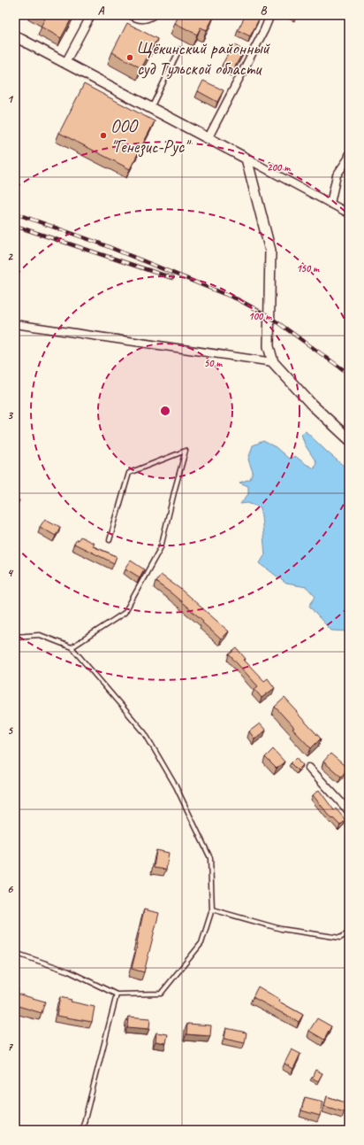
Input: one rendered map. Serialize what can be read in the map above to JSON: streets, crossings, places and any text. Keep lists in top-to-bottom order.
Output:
{
  "places": ["Щёкинский районный суд Тульской области", "ООО \"Генезис-Рус\""],
  "grid": {
    "columns": ["A", "B"],
    "rows": [
      "1",
      "2",
      "3",
      "4",
      "5",
      "6",
      "7"
    ]
  },
  "rings": [
    "200 m",
    "150 m",
    "100 m",
    "50 m"
  ]
}
